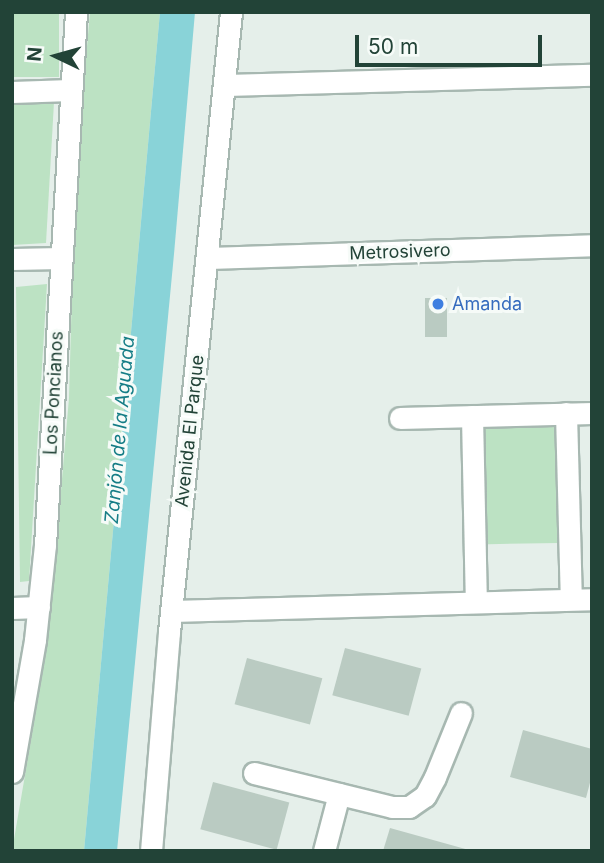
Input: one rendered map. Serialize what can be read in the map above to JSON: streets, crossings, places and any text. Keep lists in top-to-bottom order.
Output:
{
  "streets": {
    "street": ["Metrosivero", "Los Poncianos", "Avenida El Parque"]
  },
  "crossings": [
    ["Metrosivero", "Avenida El Parque"]
  ],
  "water": ["Zanjón de la Aguada"],
  "places": ["Amanda"],
  "scale_bar": "50 m",
  "north": "left"
}
